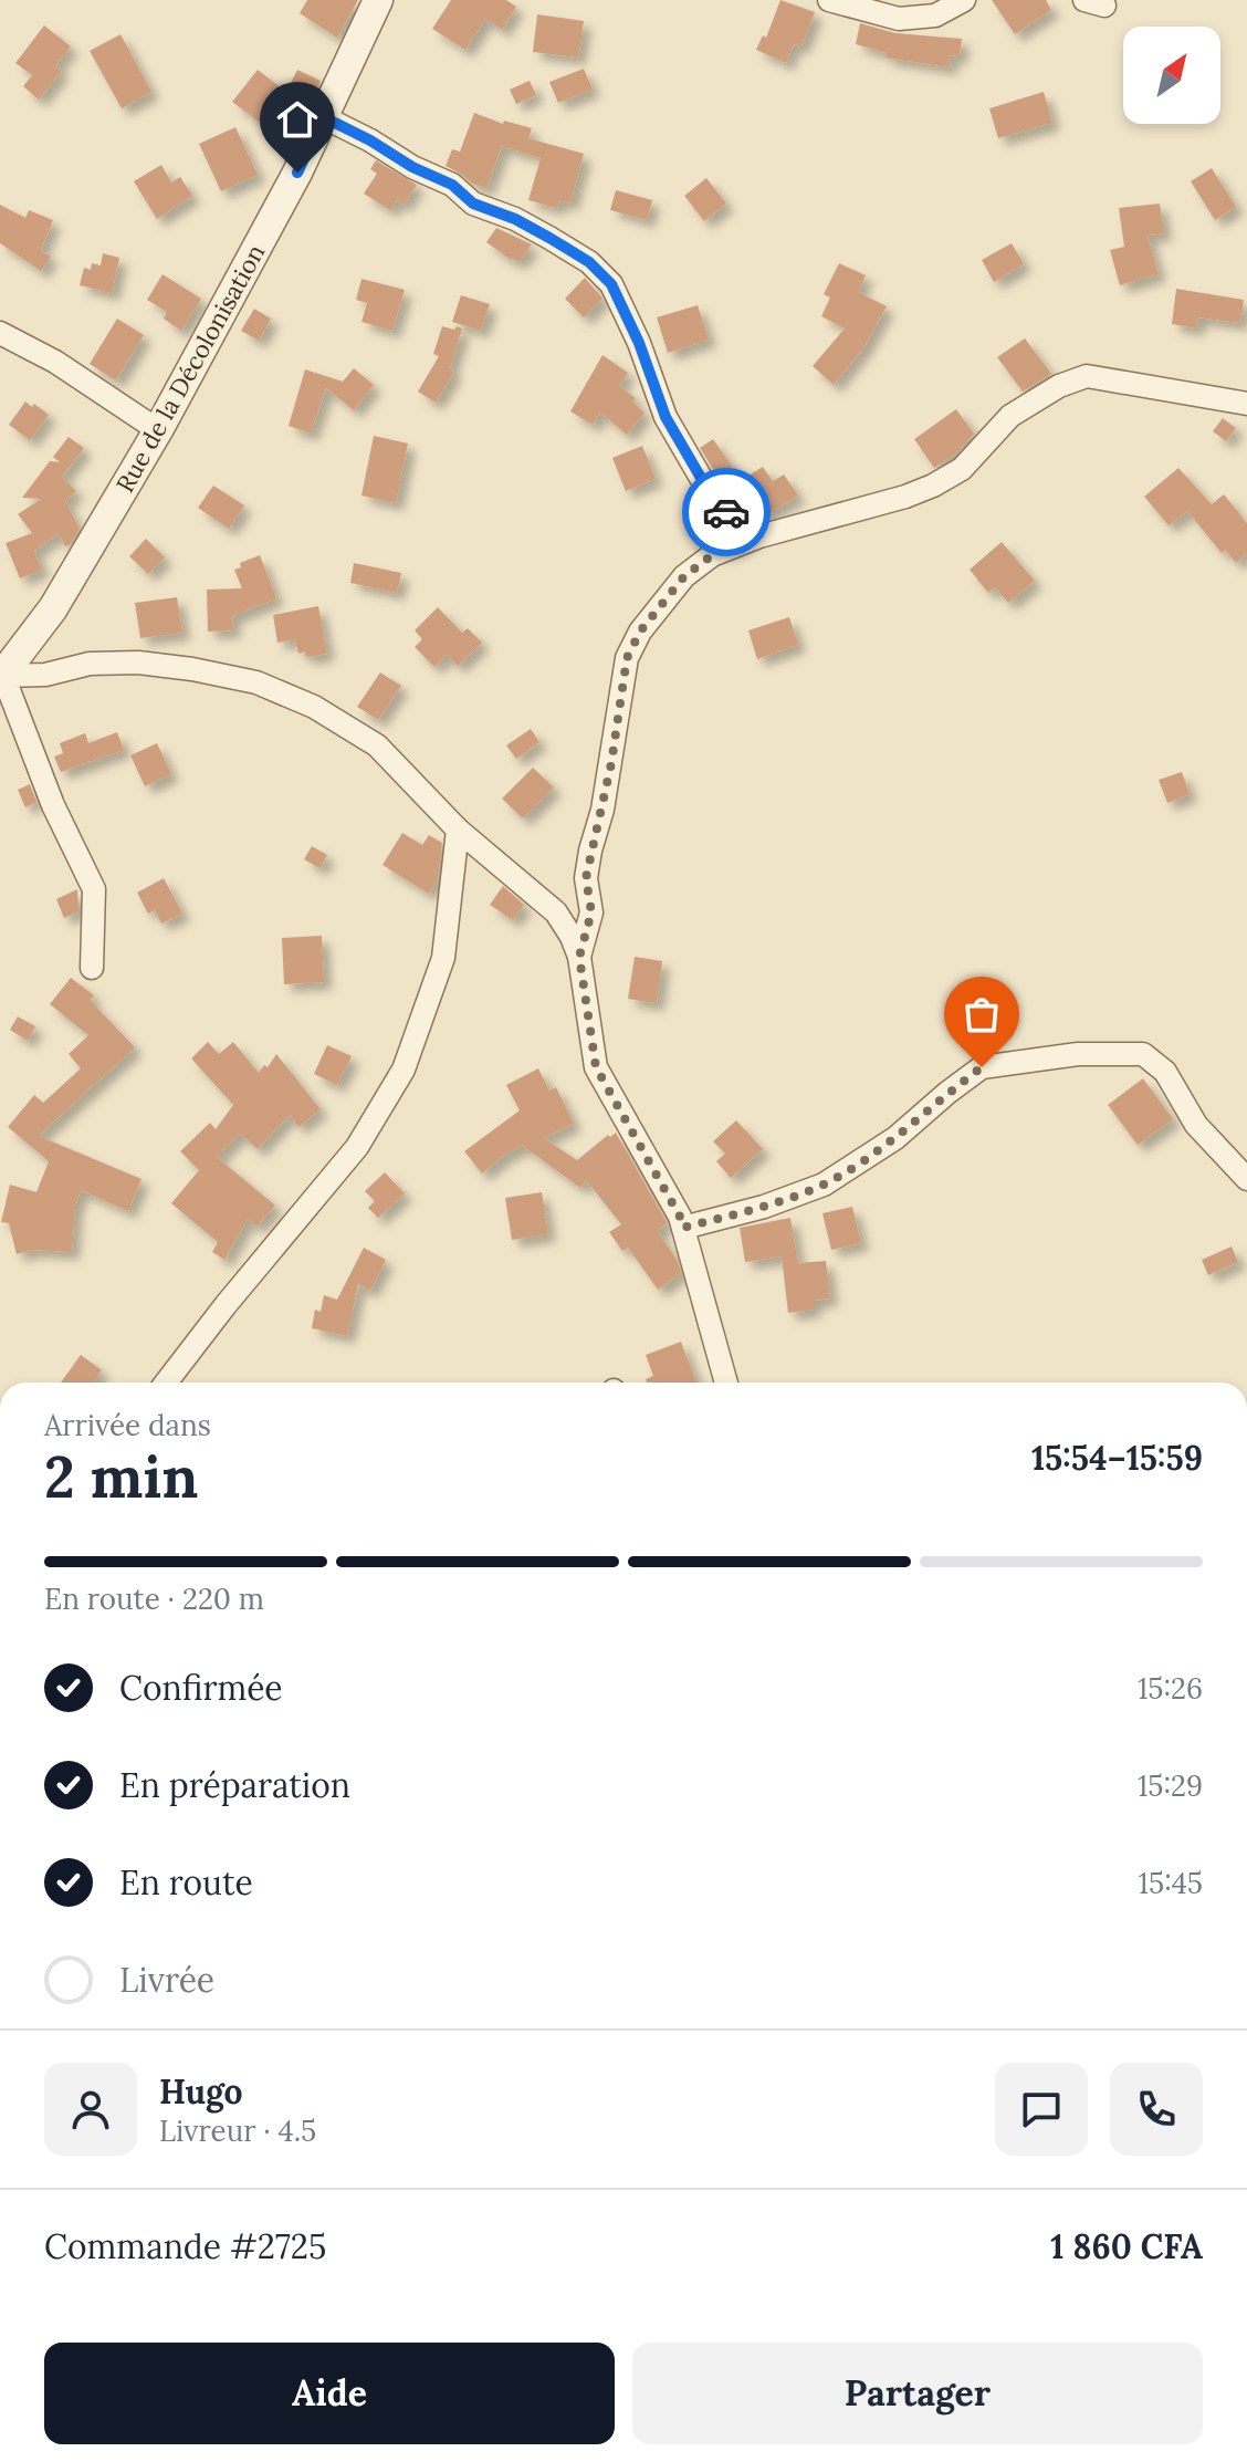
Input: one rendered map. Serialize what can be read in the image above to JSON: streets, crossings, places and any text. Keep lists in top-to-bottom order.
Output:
{
  "streets": {
    "street": ["Rue de la Décolonisation"]
  },
  "north": "top right",
  "page": {
    "heading": ["2 min", "Arrivée dans", "15:54–15:59"],
    "panel": [
      "Hugo",
      "Livreur · 4.5",
      "Commande #2725",
      "1 860 CFA"
    ],
    "bar": "En route · 220 m",
    "list": [
      ["Confirmée", "15:26"],
      ["En préparation", "15:29"],
      ["En route", "15:45"],
      "Livrée"
    ],
    "buttons": ["Aide", "Partager"]
  }
}
